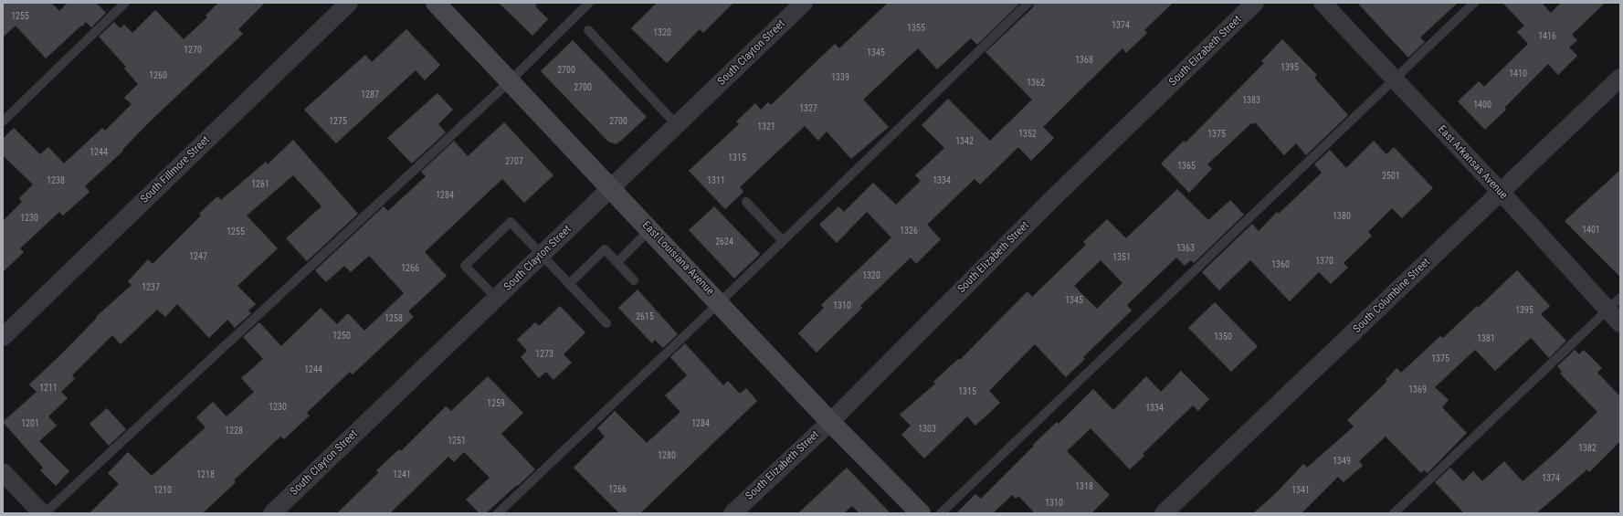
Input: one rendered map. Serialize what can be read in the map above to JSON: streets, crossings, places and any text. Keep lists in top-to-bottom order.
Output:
{
  "streets": {
    "street": [
      "South Elizabeth Street",
      "South Clayton Street",
      "East Arkansas Avenue",
      "South Fillmore Street",
      "East Louisiana Avenue",
      "South Columbine Street"
    ]
  },
  "crossings": [
    ["South Elizabeth Street", "East Louisiana Avenue"],
    ["South Clayton Street", "East Louisiana Avenue"],
    ["East Arkansas Avenue", "South Columbine Street"]
  ],
  "house_numbers": [
    "1255",
    "1374",
    "1355",
    "1320",
    "1416",
    "1270",
    "1345",
    "1368",
    "1395",
    "2700",
    "1410",
    "1260",
    "1339",
    "1362",
    "2700",
    "1287",
    "1383",
    "1400",
    "1327",
    "1275",
    "2700",
    "1321",
    "1352",
    "1375",
    "1342",
    "1244",
    "1315",
    "2707",
    "1365",
    "2501",
    "1238",
    "1311",
    "1334",
    "1261",
    "1284",
    "1380",
    "1230",
    "1401",
    "1326",
    "1255",
    "2624",
    "1363",
    "1247",
    "1351",
    "1370",
    "1360",
    "1266",
    "1320",
    "1237",
    "1345",
    "1310",
    "1395",
    "2615",
    "1258",
    "1250",
    "1350",
    "1381",
    "1273",
    "1375",
    "1244",
    "1211",
    "1369",
    "1315",
    "1259",
    "1230",
    "1334",
    "1201",
    "1284",
    "1303",
    "1228",
    "1251",
    "1382",
    "1280",
    "1349",
    "1218",
    "1241",
    "1374",
    "1318",
    "1266",
    "1210",
    "1341",
    "1310"
  ]
}
